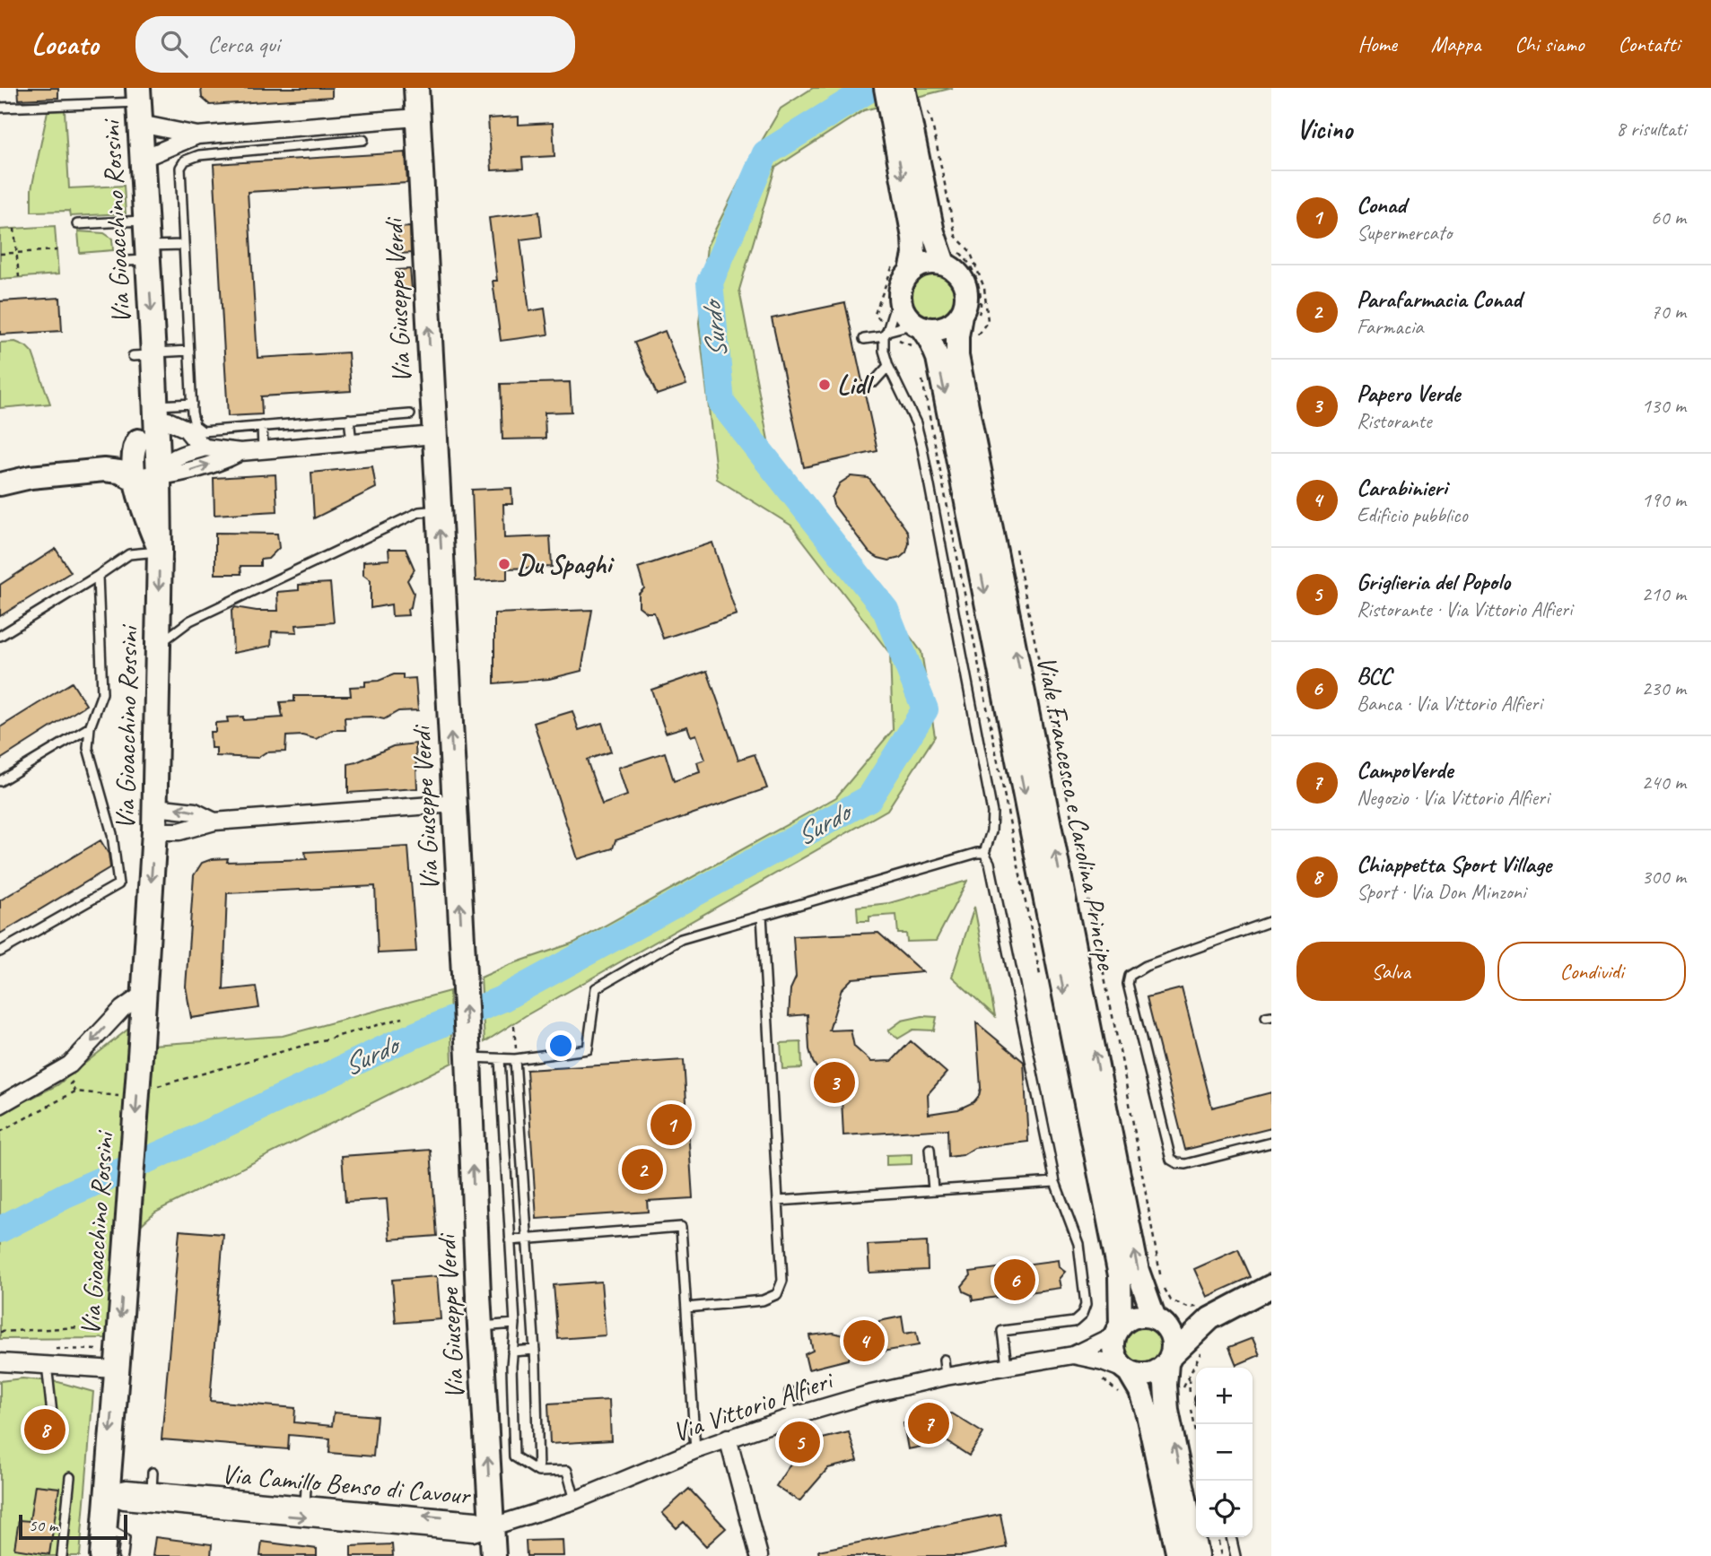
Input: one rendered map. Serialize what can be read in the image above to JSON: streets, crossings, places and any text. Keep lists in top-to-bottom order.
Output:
{
  "streets": {
    "main road": ["Via Gioacchino Rossini", "Via Giuseppe Verdi"],
    "street": ["Viale Francesco e Carolina Principe", "Via Vittorio Alfieri", "Via Camillo Benso di Cavour"]
  },
  "crossings": [
    ["Via Gioacchino Rossini", "Via Camillo Benso di Cavour"],
    ["Via Giuseppe Verdi", "Via Vittorio Alfieri"],
    ["Via Giuseppe Verdi", "Via Camillo Benso di Cavour"],
    ["Viale Francesco e Carolina Principe", "Via Vittorio Alfieri"],
    ["Via Vittorio Alfieri", "Via Camillo Benso di Cavour"]
  ],
  "one_way": ["Via Gioacchino Rossini", "Via Giuseppe Verdi"],
  "water": ["Surdo"],
  "places": ["Lidl", "Du Spaghi"],
  "scale_bar": "50 m",
  "page": {
    "header": "Locato",
    "search": "Cerca qui",
    "nav": [
      "Home",
      "Mappa",
      "Chi siamo",
      "Contatti"
    ],
    "heading": ["Vicino", "8 risultati"],
    "list": [
      {
        "mark": "1",
        "name": "Conad",
        "note": "Supermercato",
        "value": "60 m"
      },
      {
        "mark": "2",
        "name": "Parafarmacia Conad",
        "note": "Farmacia",
        "value": "70 m"
      },
      {
        "mark": "3",
        "name": "Papero Verde",
        "note": "Ristorante",
        "value": "130 m"
      },
      {
        "mark": "4",
        "name": "Carabinieri",
        "note": "Edificio pubblico",
        "value": "190 m"
      },
      {
        "mark": "5",
        "name": "Griglieria del Popolo",
        "note": "Ristorante · Via Vittorio Alfieri",
        "value": "210 m"
      },
      {
        "mark": "6",
        "name": "BCC",
        "note": "Banca · Via Vittorio Alfieri",
        "value": "230 m"
      },
      {
        "mark": "7",
        "name": "CampoVerde",
        "note": "Negozio · Via Vittorio Alfieri",
        "value": "240 m"
      },
      {
        "mark": "8",
        "name": "Chiappetta Sport Village",
        "note": "Sport · Via Don Minzoni",
        "value": "300 m"
      }
    ],
    "buttons": ["Salva", "Condividi"],
    "pins": [
      "3",
      "1",
      "2",
      "6",
      "4",
      "7",
      "8",
      "5"
    ],
    "map_buttons": ["+", "−"],
    "scale": "50 m"
  }
}
